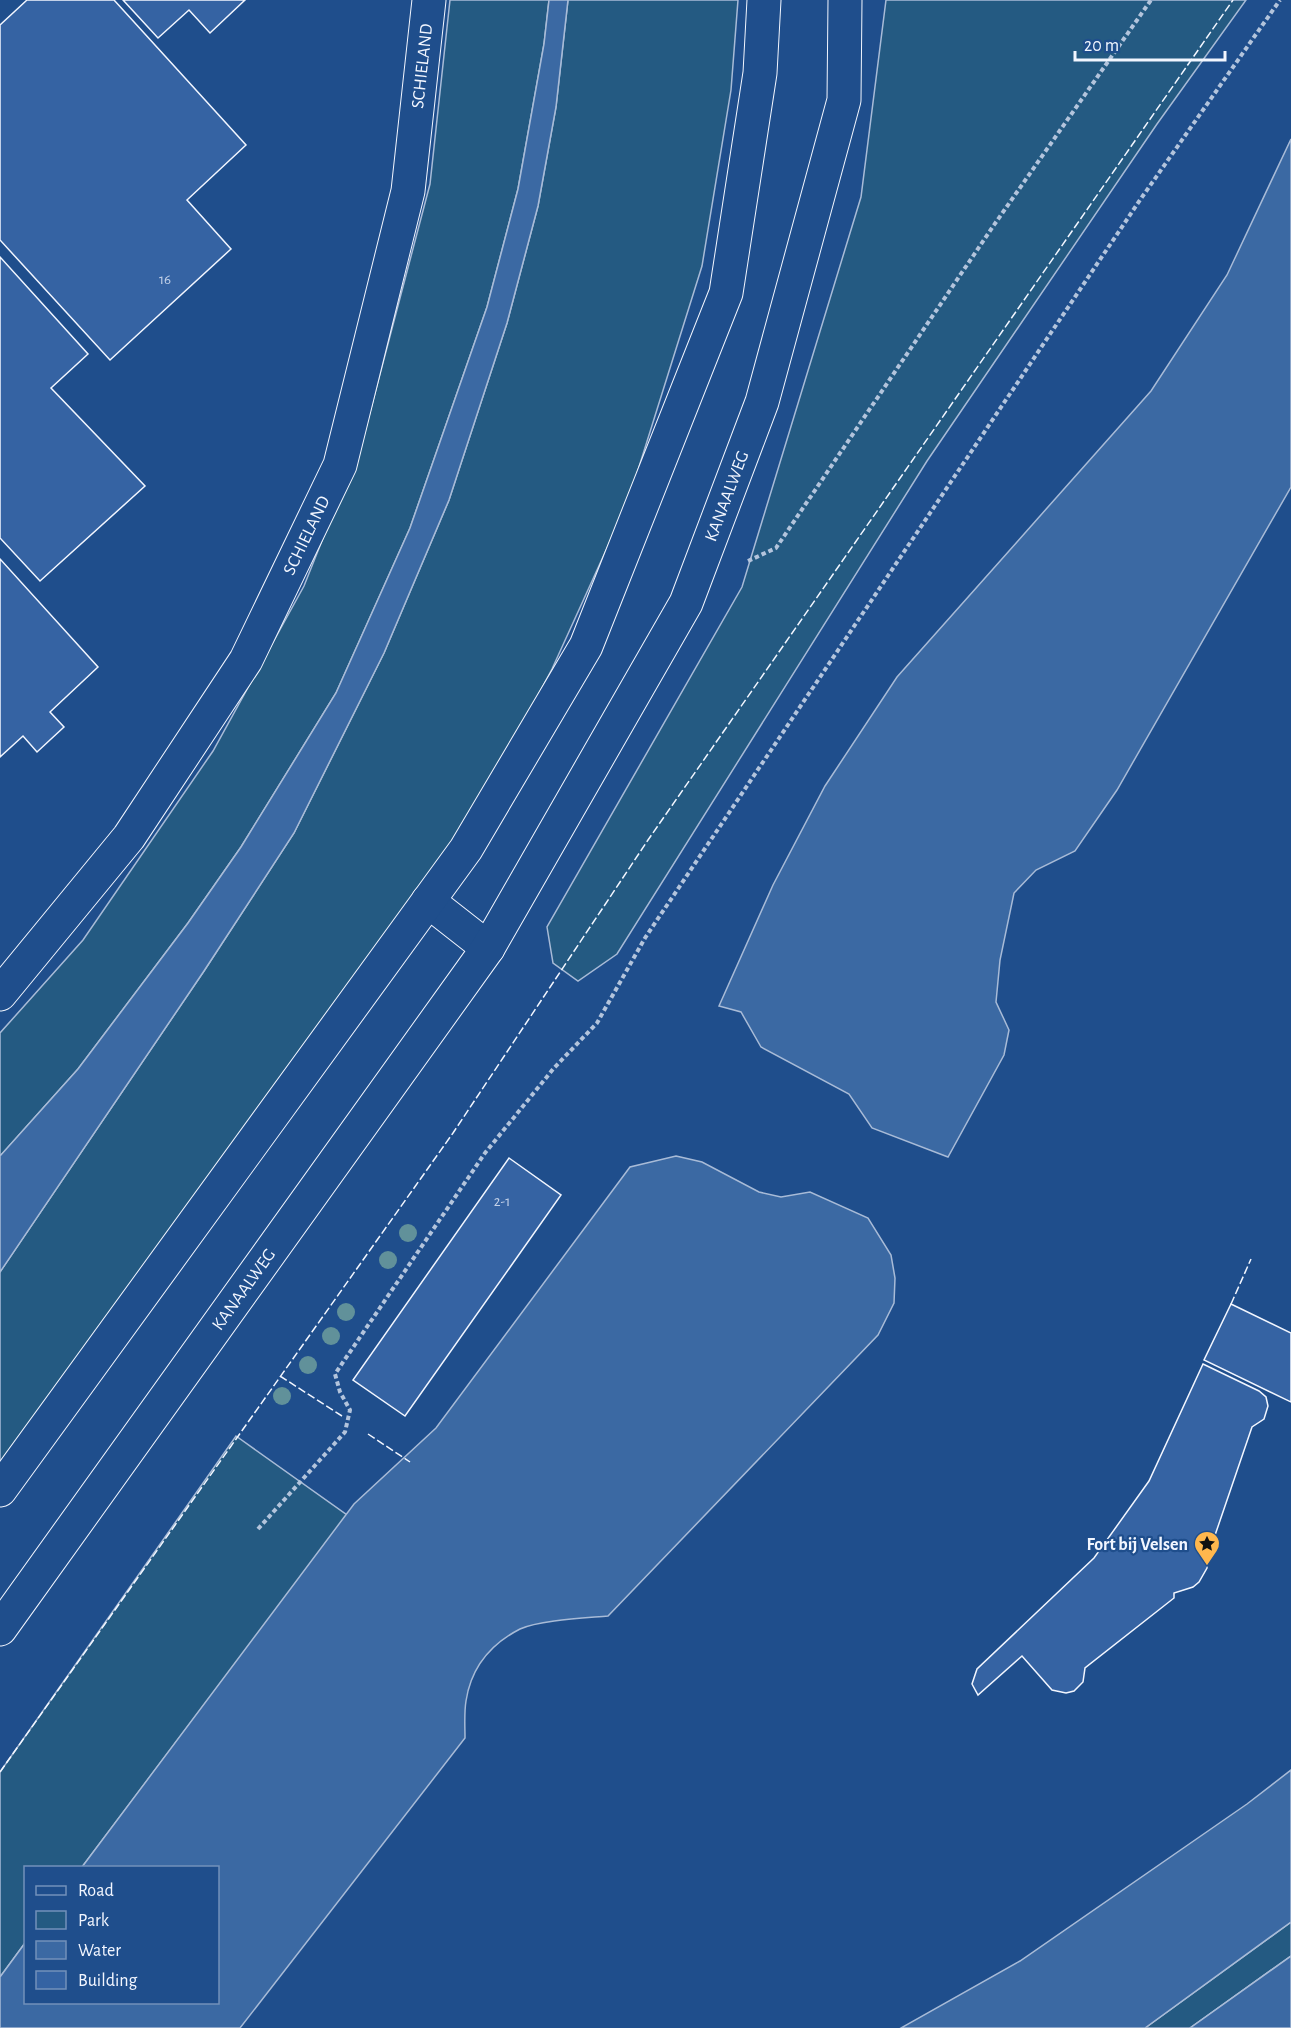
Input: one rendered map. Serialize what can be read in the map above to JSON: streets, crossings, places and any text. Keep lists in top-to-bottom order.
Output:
{
  "streets": {
    "street": ["SCHIELAND", "KANAALWEG"]
  },
  "places": {
    "place": ["Fort bij Velsen"]
  },
  "house_numbers": ["16", "2-1"],
  "legend": [
    "Road",
    "Park",
    "Water",
    "Building"
  ],
  "scale_bar": "20 m"
}
